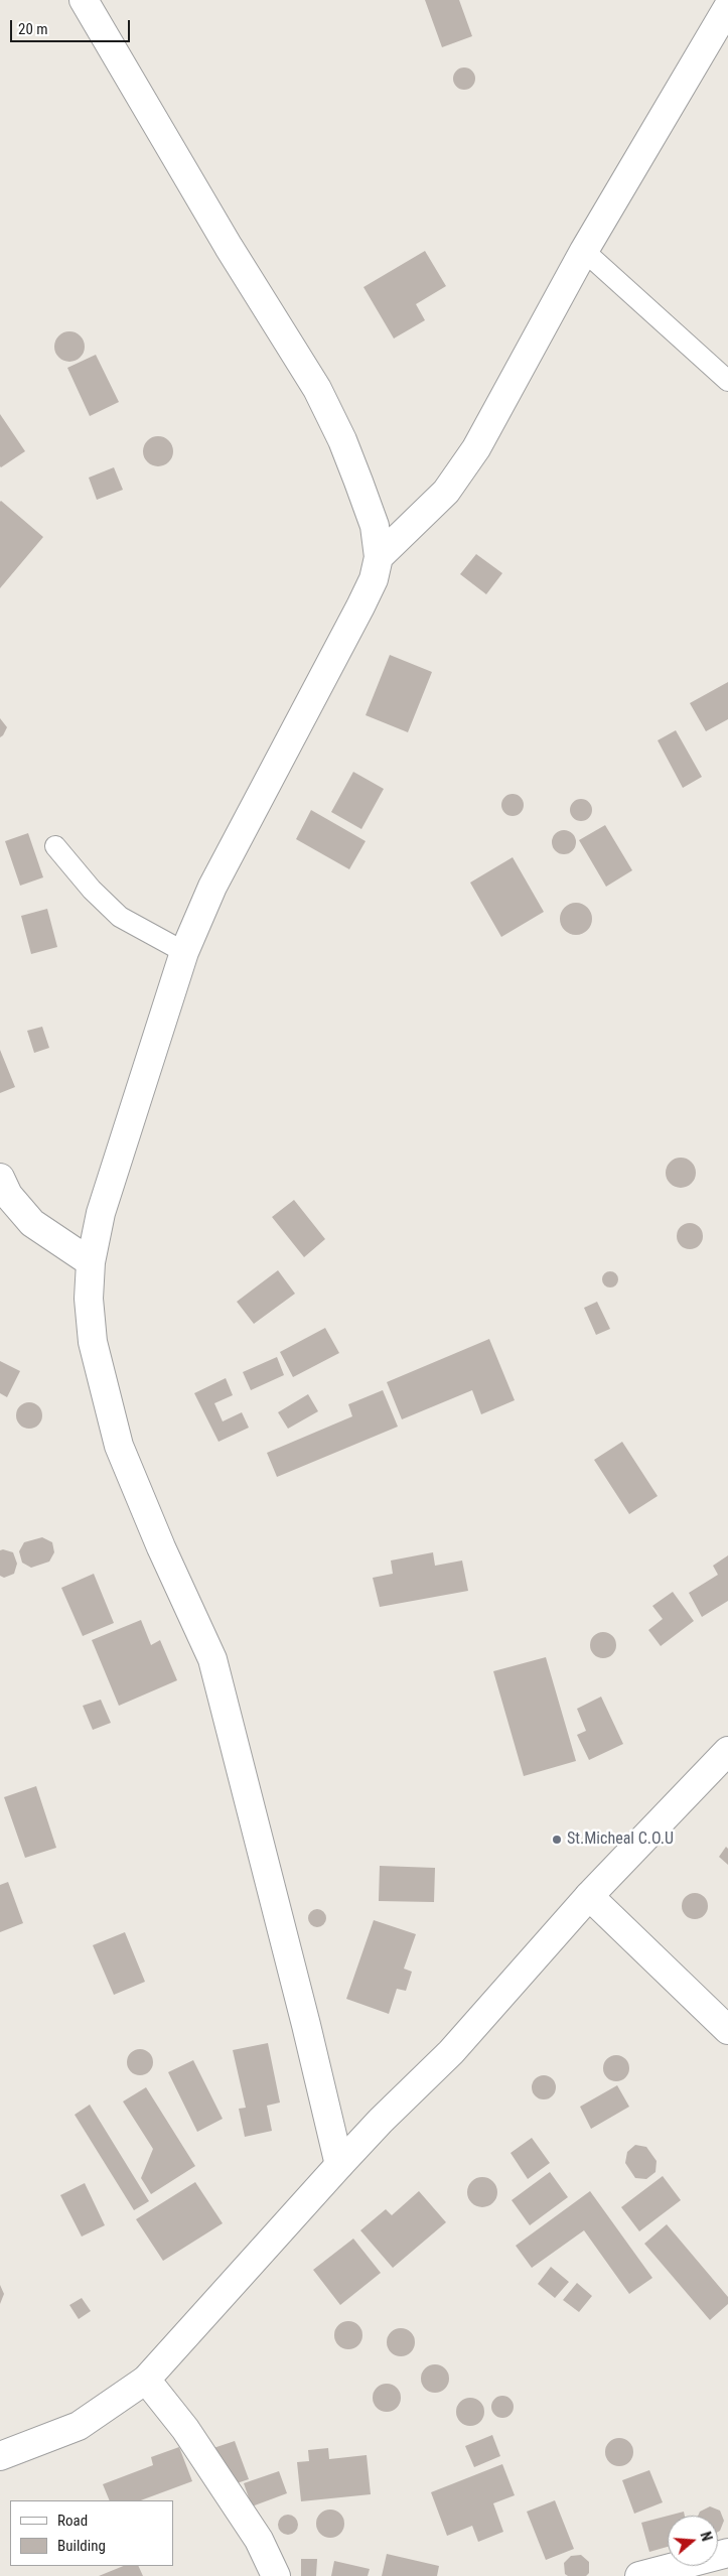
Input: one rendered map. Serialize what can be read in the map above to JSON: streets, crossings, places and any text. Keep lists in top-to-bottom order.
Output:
{
  "places": ["St.Micheal C.O.U"],
  "legend": ["Road", "Building"],
  "scale_bar": "20 m",
  "north": "right"
}
